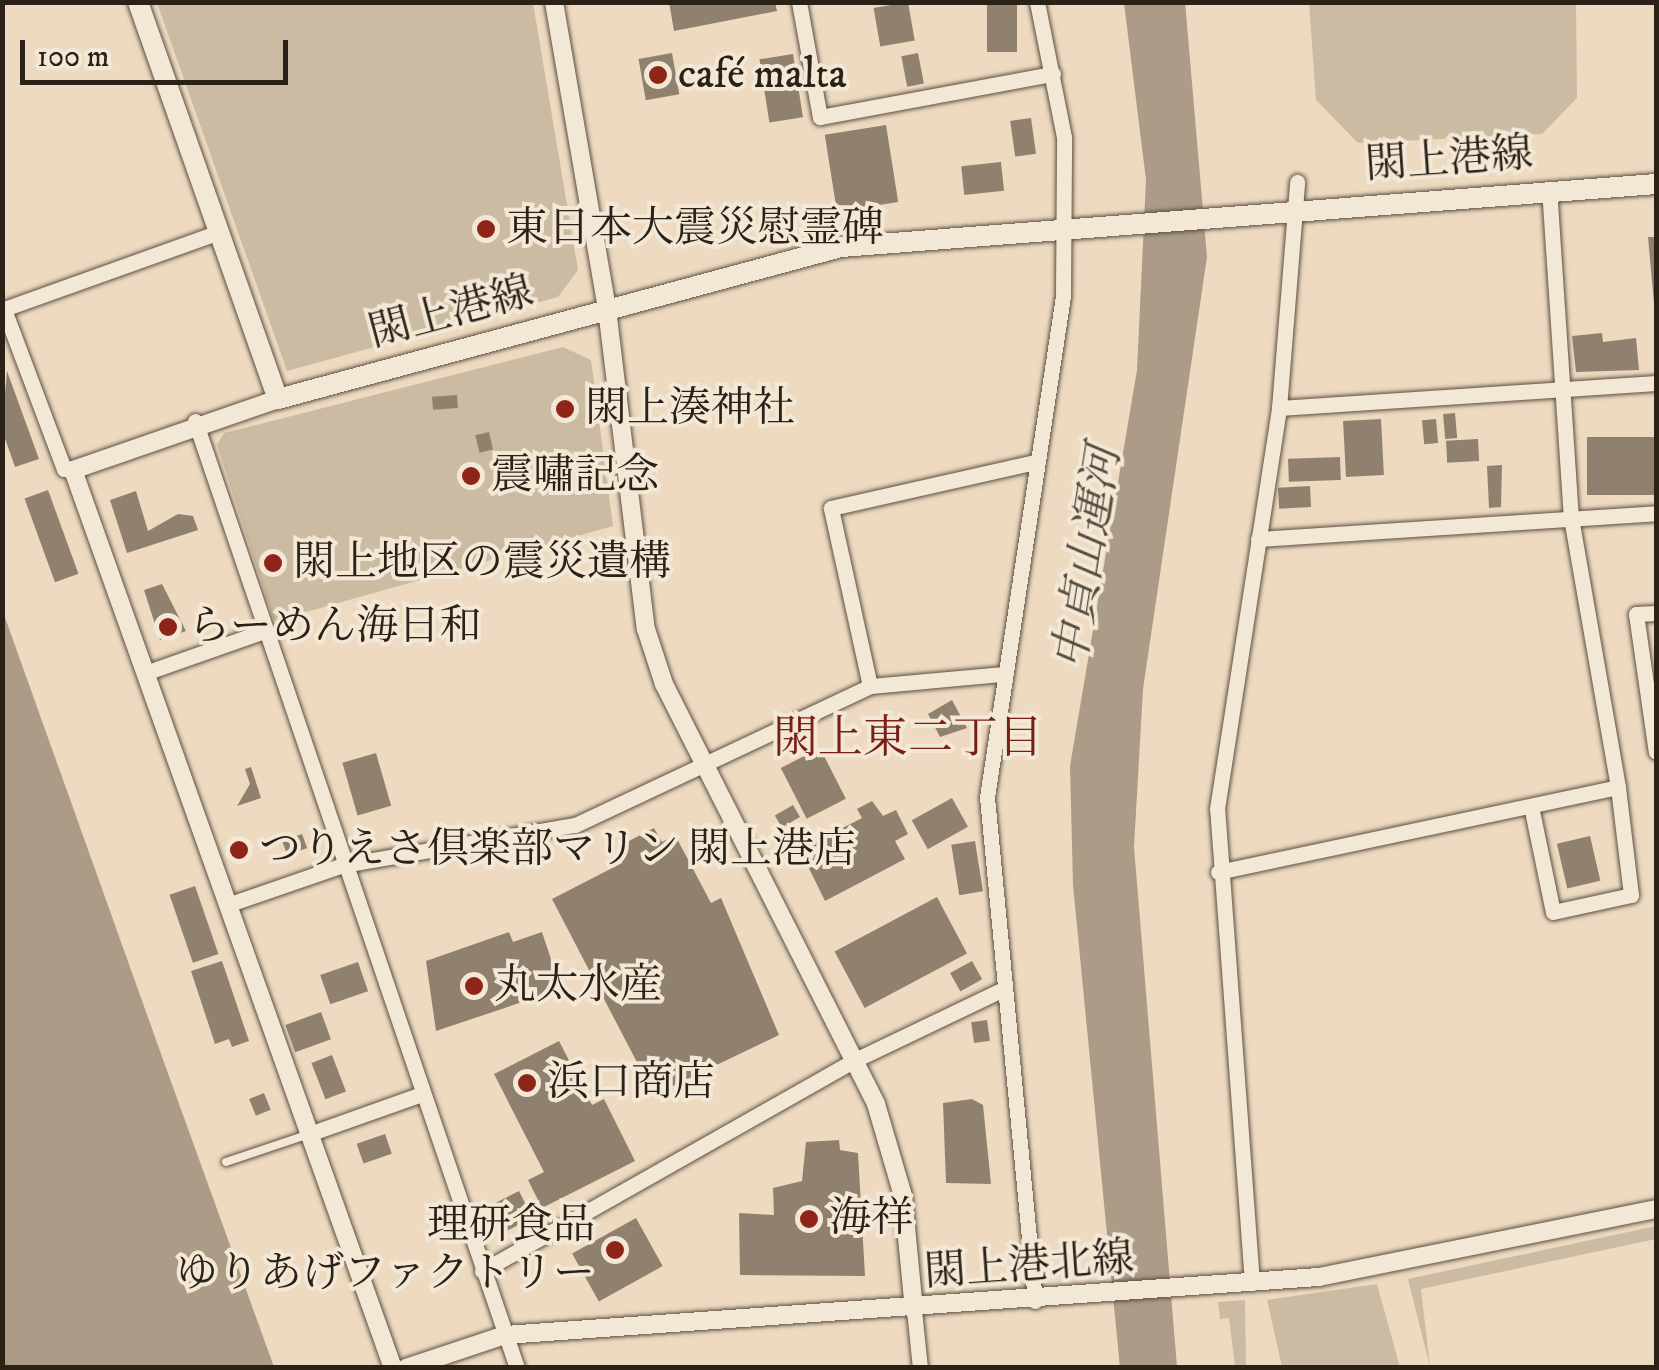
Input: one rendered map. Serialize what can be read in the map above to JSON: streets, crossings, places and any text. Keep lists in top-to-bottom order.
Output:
{
  "streets": {
    "main road": ["閖上港線"],
    "street": ["閖上港北線"]
  },
  "districts": ["閖上東二丁目"],
  "water": ["中貞山運河"],
  "places": [
    "café malta",
    "東日本大震災慰霊碑",
    "閖上湊神社",
    "震嘯記念",
    "閖上地区の震災遺構",
    "らーめん海日和",
    "つりえさ倶楽部マリン 閖上港店",
    "丸太水産",
    "浜口商店",
    "海祥",
    "理研食品 ゆりあげファクトリー"
  ],
  "scale_bar": "100 m"
}
